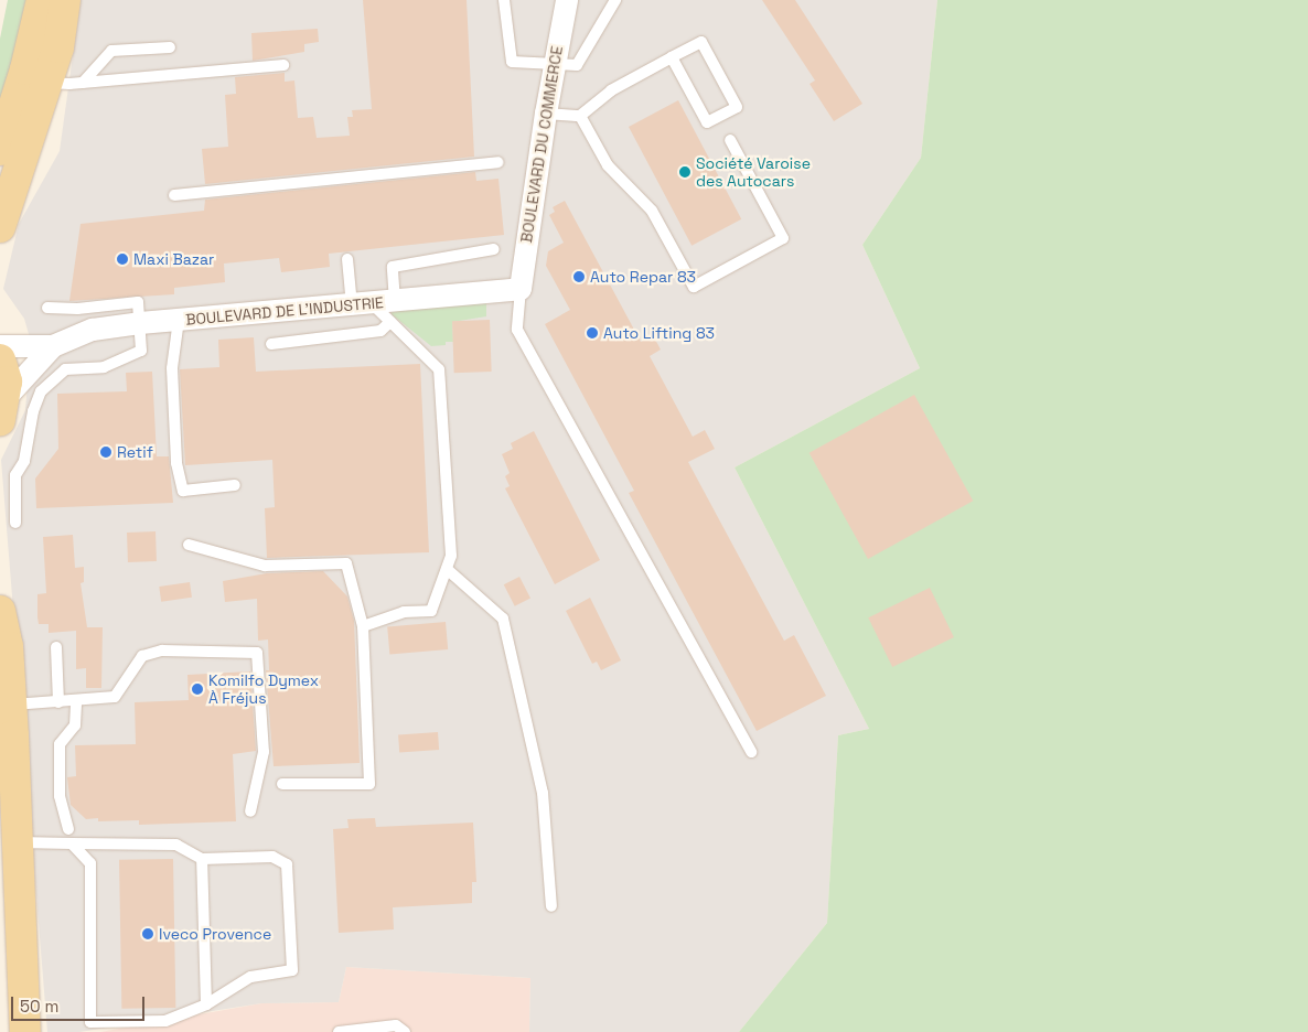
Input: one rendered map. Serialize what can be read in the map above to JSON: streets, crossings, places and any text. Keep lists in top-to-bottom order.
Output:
{
  "streets": {
    "street": ["BOULEVARD DU COMMERCE", "BOULEVARD DE L'INDUSTRIE"]
  },
  "crossings": [
    ["BOULEVARD DU COMMERCE", "BOULEVARD DE L'INDUSTRIE"]
  ],
  "places": [
    "Société Varoise des Autocars",
    "Maxi Bazar",
    "Auto Repar 83",
    "Auto Lifting 83",
    "Retif",
    "Komilfo Dymex À Fréjus",
    "Iveco Provence"
  ],
  "scale_bar": "50 m"
}
